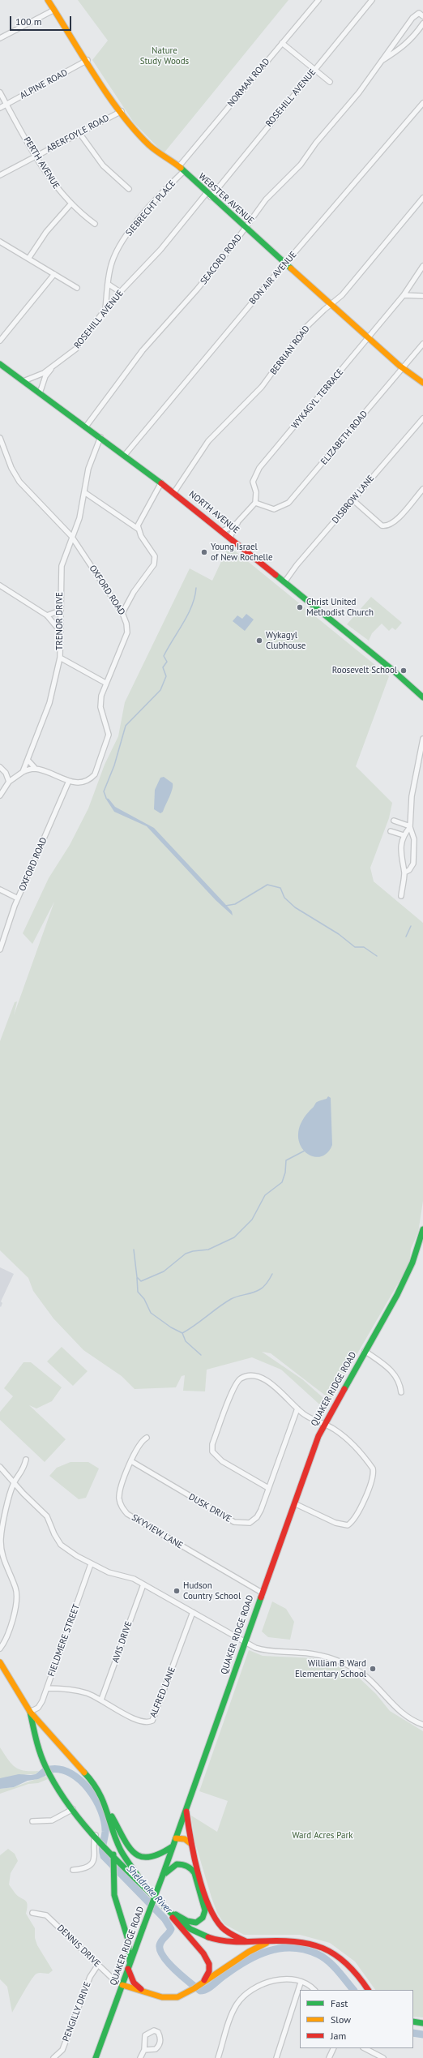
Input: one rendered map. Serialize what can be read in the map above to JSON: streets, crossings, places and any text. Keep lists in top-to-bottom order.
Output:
{
  "streets": {
    "street": [
      "NORMAN ROAD",
      "ALPINE ROAD",
      "ROSEHILL AVENUE",
      "ABERFOYLE ROAD",
      "PERTH AVENUE",
      "WEBSTER AVENUE",
      "SIEBRECHT PLACE",
      "SEACORD ROAD",
      "BON AIR AVENUE",
      "BERRIAN ROAD",
      "WYKAGYL TERRACE",
      "ELIZABETH ROAD",
      "DISBROW LANE",
      "NORTH AVENUE",
      "OXFORD ROAD",
      "TRENOR DRIVE",
      "QUAKER RIDGE ROAD",
      "DUSK DRIVE",
      "SKYVIEW LANE",
      "FIELDMERE STREET",
      "AVIS DRIVE",
      "ALFRED LANE",
      "DENNIS DRIVE",
      "PENGILLY DRIVE"
    ]
  },
  "crossings": [
    ["NORMAN ROAD", "WEBSTER AVENUE"],
    ["ALPINE ROAD", "PERTH AVENUE"],
    ["ALPINE ROAD", "WEBSTER AVENUE"],
    ["ROSEHILL AVENUE", "WEBSTER AVENUE"],
    ["ROSEHILL AVENUE", "SIEBRECHT PLACE"],
    ["ROSEHILL AVENUE", "NORTH AVENUE"],
    ["ABERFOYLE ROAD", "PERTH AVENUE"],
    ["ABERFOYLE ROAD", "WEBSTER AVENUE"],
    ["WEBSTER AVENUE", "SIEBRECHT PLACE"],
    ["WEBSTER AVENUE", "SEACORD ROAD"],
    ["WEBSTER AVENUE", "BON AIR AVENUE"],
    ["WEBSTER AVENUE", "BERRIAN ROAD"],
    ["WEBSTER AVENUE", "WYKAGYL TERRACE"],
    ["WEBSTER AVENUE", "ELIZABETH ROAD"],
    ["SEACORD ROAD", "NORTH AVENUE"],
    ["BON AIR AVENUE", "NORTH AVENUE"],
    ["BERRIAN ROAD", "NORTH AVENUE"],
    ["WYKAGYL TERRACE", "ELIZABETH ROAD"],
    ["DISBROW LANE", "NORTH AVENUE"],
    ["NORTH AVENUE", "TRENOR DRIVE"],
    ["OXFORD ROAD", "TRENOR DRIVE"],
    ["QUAKER RIDGE ROAD", "SKYVIEW LANE"],
    ["QUAKER RIDGE ROAD", "DENNIS DRIVE"],
    ["DUSK DRIVE", "SKYVIEW LANE"],
    ["FIELDMERE STREET", "ALFRED LANE"],
    ["AVIS DRIVE", "ALFRED LANE"],
    ["DENNIS DRIVE", "PENGILLY DRIVE"]
  ],
  "water": ["Sheldrake River"],
  "parks": ["Nature Study Woods", "Ward Acres Park"],
  "places": [
    "Young Israel of New Rochelle",
    "Christ United Methodist Church",
    "Wykagyl Clubhouse",
    "Roosevelt School",
    "Hudson Country School",
    "William B Ward Elementary School"
  ],
  "legend": ["Fast", "Slow", "Jam"],
  "scale_bar": "100 m"
}
